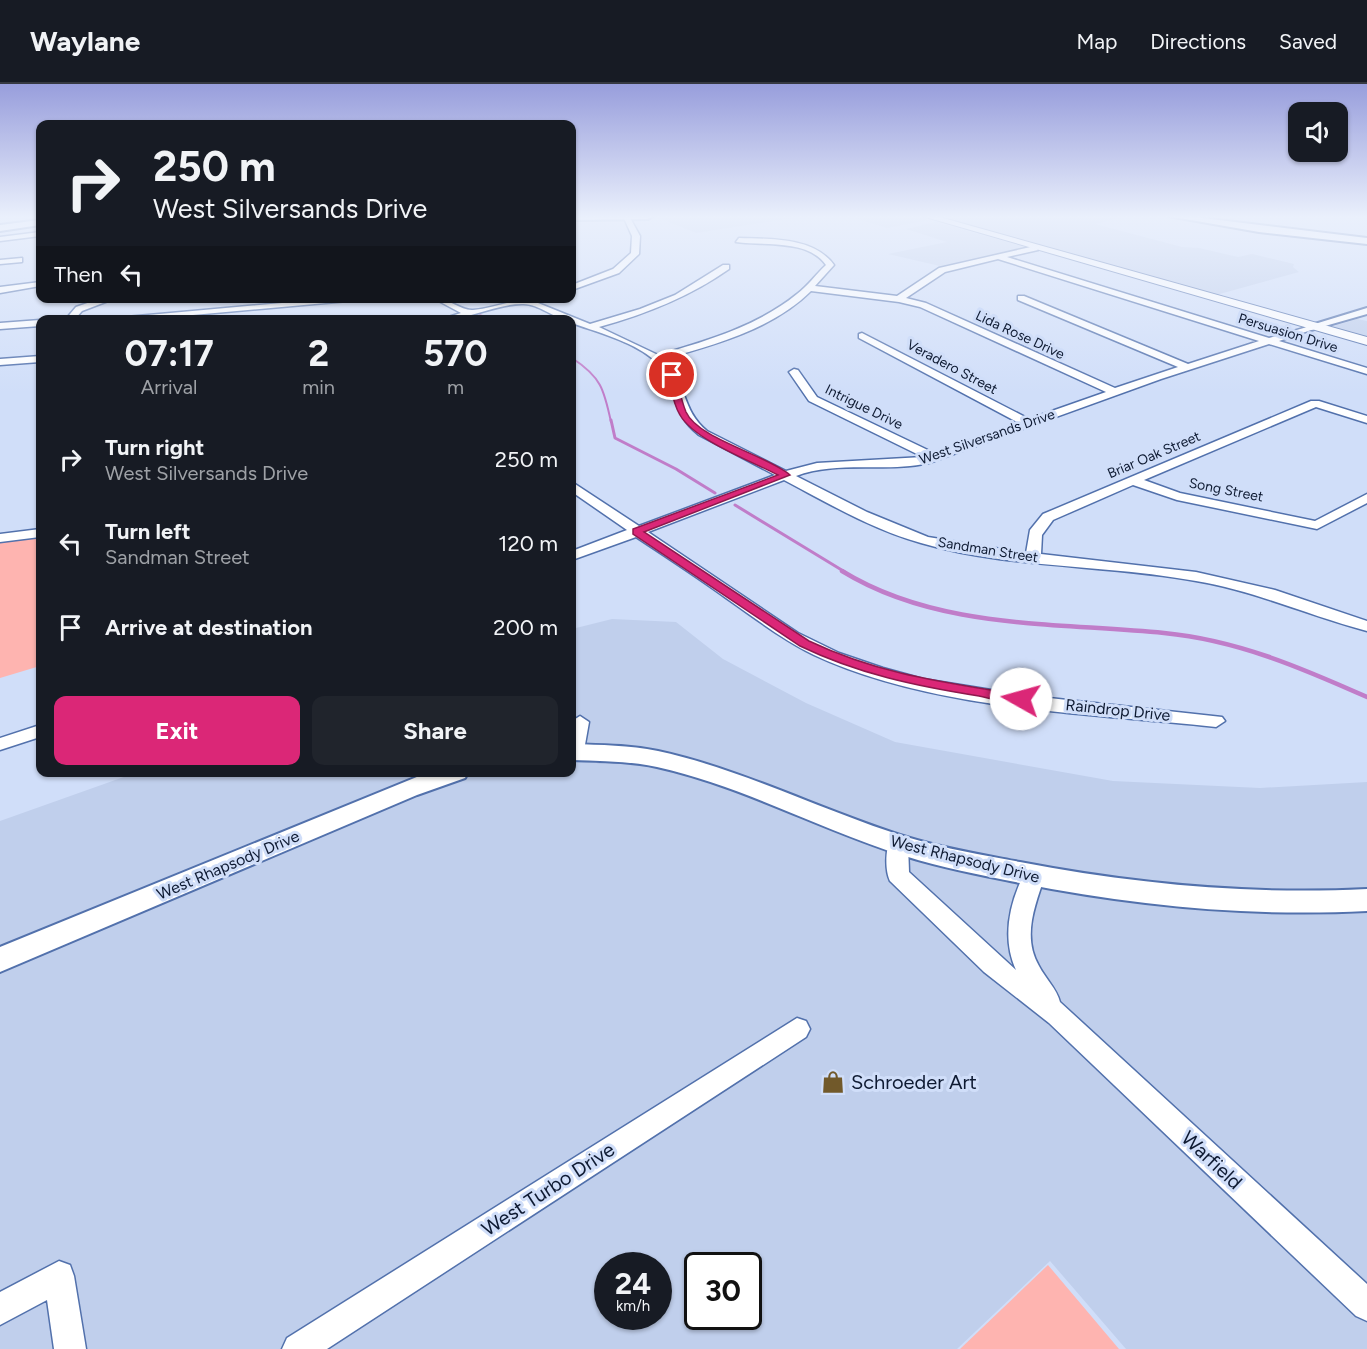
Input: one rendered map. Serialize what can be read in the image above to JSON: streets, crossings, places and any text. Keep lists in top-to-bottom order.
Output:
{
  "streets": {
    "street": [
      "Persuasion Drive",
      "Lida Rose Drive",
      "Veradero Street",
      "Intrigue Drive",
      "West Silversands Drive",
      "Briar Oak Street",
      "Song Street",
      "Sandman Street",
      "Raindrop Drive",
      "West Rhapsody Drive",
      "Warfield",
      "West Turbo Drive"
    ]
  },
  "crossings": [
    ["Persuasion Drive", "West Silversands Drive"],
    ["Lida Rose Drive", "West Silversands Drive"],
    ["Veradero Street", "West Silversands Drive"],
    ["Intrigue Drive", "West Silversands Drive"],
    ["West Silversands Drive", "Sandman Street"],
    ["West Silversands Drive", "Raindrop Drive"],
    ["Briar Oak Street", "Song Street"],
    ["Briar Oak Street", "Sandman Street"],
    ["West Rhapsody Drive", "Warfield"]
  ],
  "places": {
    "shop": ["Schroeder Art"]
  },
  "page": {
    "header": "Waylane",
    "nav": ["Map", "Directions", "Saved"],
    "turn": ["250 m", "West Silversands Drive"],
    "then": "Then",
    "eta": [
      "07:17",
      "Arrival",
      "2",
      "min",
      "570",
      "m"
    ],
    "list": [
      {
        "name": "Turn right",
        "note": "West Silversands Drive",
        "value": "250 m"
      },
      {
        "name": "Turn left",
        "note": "Sandman Street",
        "value": "120 m"
      },
      {
        "name": "Arrive at destination",
        "value": "200 m"
      }
    ],
    "buttons": ["Exit", "Share"],
    "speed": "24 km/h",
    "limit": "30"
  }
}
